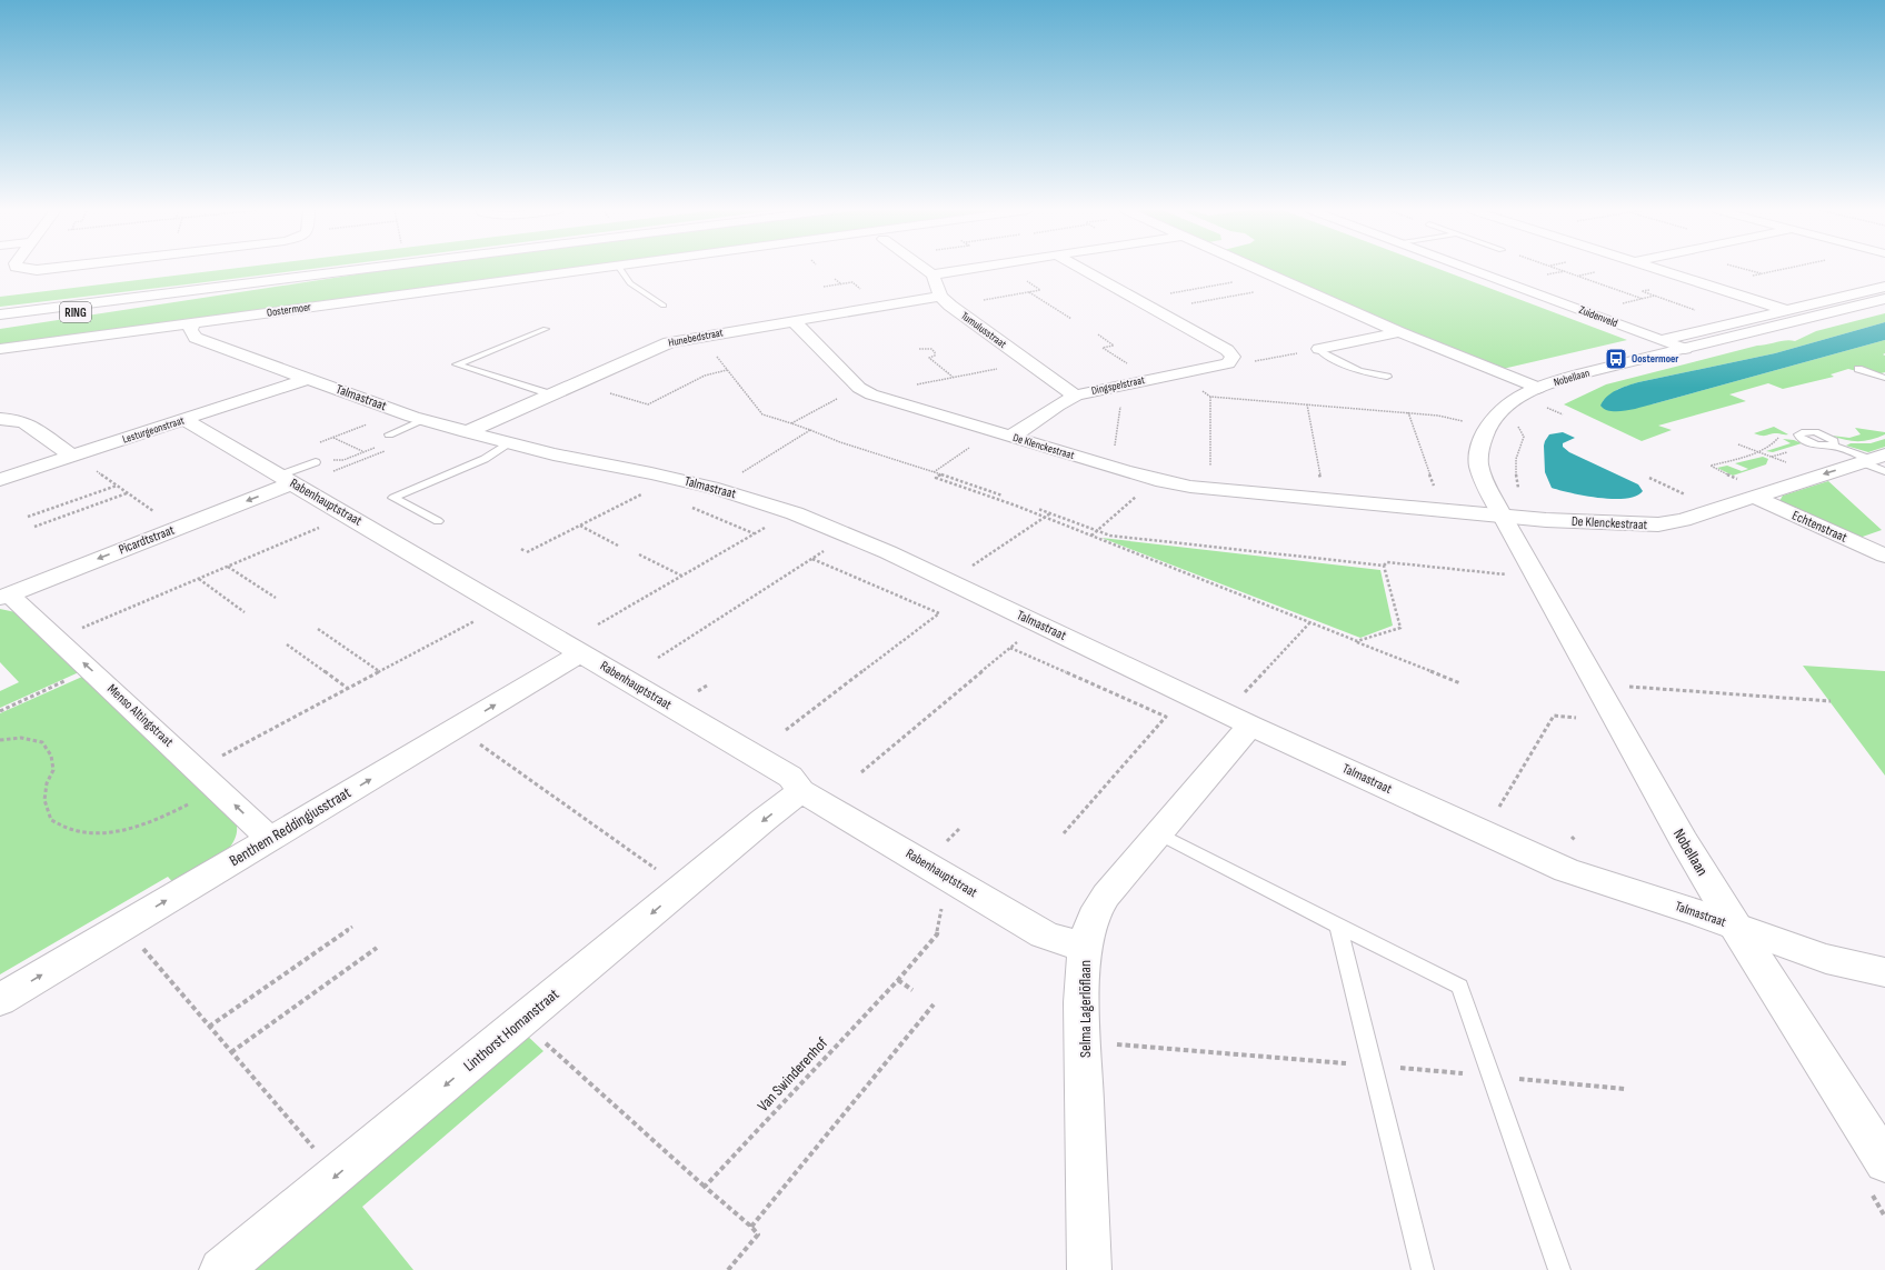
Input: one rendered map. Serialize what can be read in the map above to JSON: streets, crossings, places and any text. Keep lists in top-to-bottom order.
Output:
{
  "streets": {
    "street": [
      "Oostermoer",
      "RING",
      "Zuidenveld",
      "Tumulusstraat",
      "Hunebedstraat",
      "Nobellaan",
      "Dingspelstraat",
      "Talmastraat",
      "Lesturgeonstraat",
      "De Klenckestraat",
      "Rabenhauptstraat",
      "Echtenstraat",
      "Picardtstraat",
      "Menso Altingstraat",
      "Benthem Reddingiusstraat",
      "Selma Lagerlöflaan",
      "Linthorst Homanstraat"
    ],
    "path": ["Van Swinderenhof"]
  },
  "crossings": [
    ["Oostermoer", "Talmastraat"],
    ["Zuidenveld", "Nobellaan"],
    ["Tumulusstraat", "Hunebedstraat"],
    ["Tumulusstraat", "Dingspelstraat"],
    ["Hunebedstraat", "Talmastraat"],
    ["Hunebedstraat", "De Klenckestraat"],
    ["Nobellaan", "Talmastraat"],
    ["Nobellaan", "De Klenckestraat"],
    ["Dingspelstraat", "De Klenckestraat"],
    ["Talmastraat", "Lesturgeonstraat"],
    ["Talmastraat", "Selma Lagerlöflaan"],
    ["Lesturgeonstraat", "Rabenhauptstraat"],
    ["De Klenckestraat", "Echtenstraat"],
    ["Rabenhauptstraat", "Picardtstraat"],
    ["Rabenhauptstraat", "Benthem Reddingiusstraat"],
    ["Rabenhauptstraat", "Selma Lagerlöflaan"],
    ["Rabenhauptstraat", "Linthorst Homanstraat"],
    ["Rabenhauptstraat", "Van Swinderenhof"],
    ["Picardtstraat", "Menso Altingstraat"],
    ["Menso Altingstraat", "Benthem Reddingiusstraat"]
  ],
  "one_way": ["Benthem Reddingiusstraat", "Linthorst Homanstraat"],
  "places": {
    "bus stop": ["Oostermoer"]
  }
}
